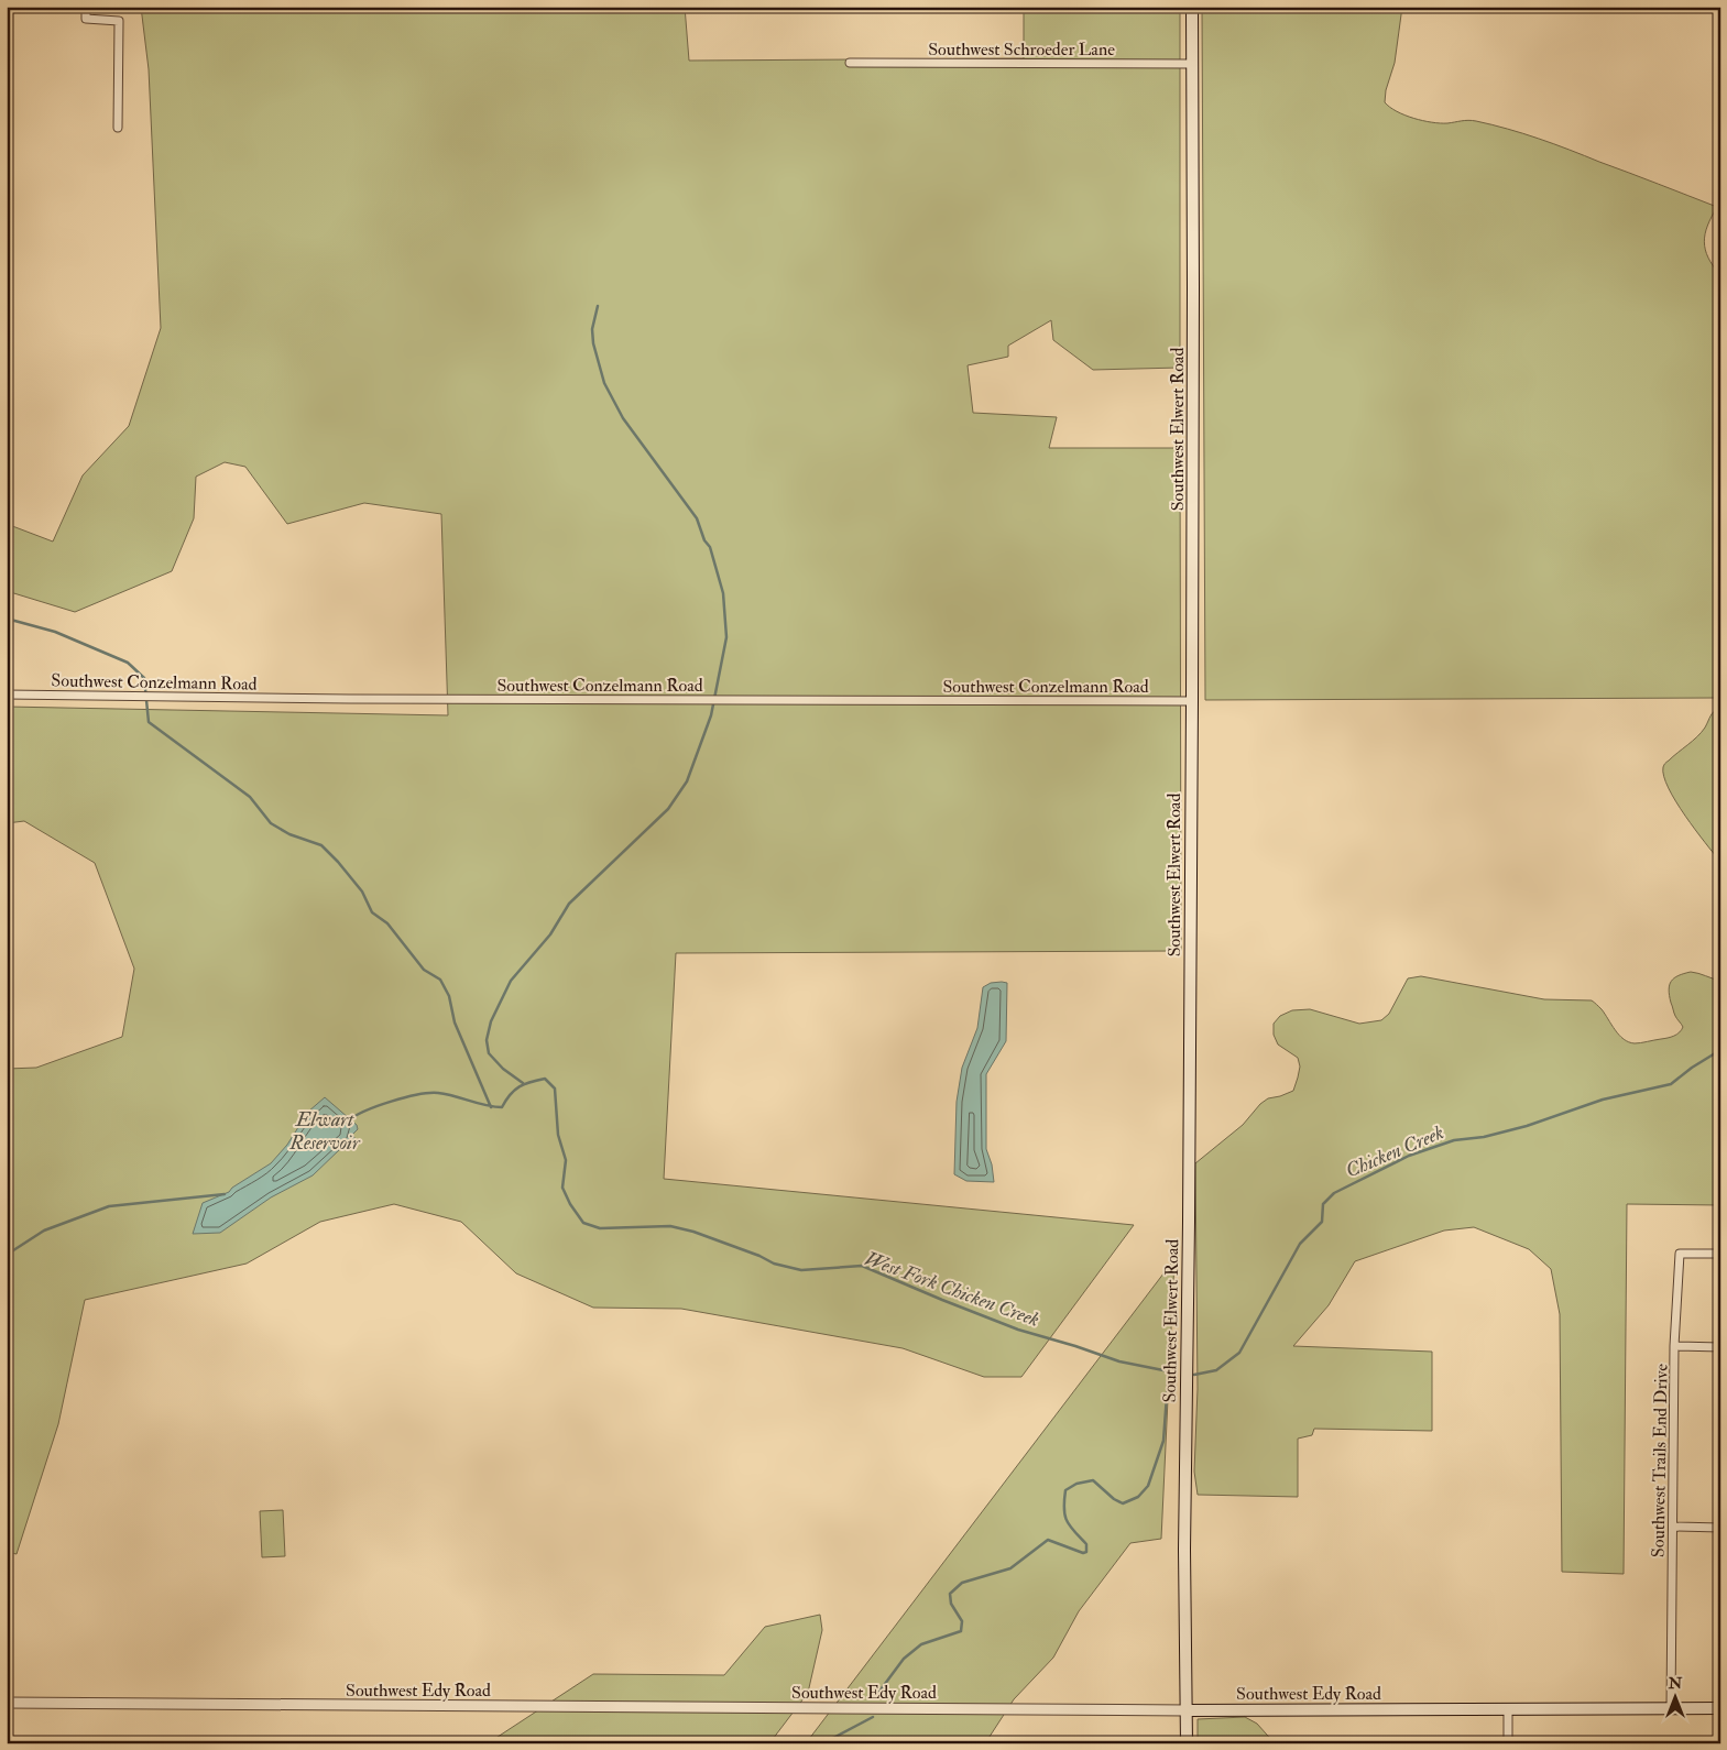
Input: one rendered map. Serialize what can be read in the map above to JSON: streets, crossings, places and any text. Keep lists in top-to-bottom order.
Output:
{
  "streets": {
    "main road": ["Southwest Elwert Road", "Southwest Edy Road"],
    "street": ["Southwest Schroeder Lane", "Southwest Conzelmann Road", "Southwest Trails End Drive"]
  },
  "crossings": [
    ["Southwest Schroeder Lane", "Southwest Elwert Road"],
    ["Southwest Elwert Road", "Southwest Conzelmann Road"],
    ["Southwest Elwert Road", "Southwest Edy Road"],
    ["Southwest Trails End Drive", "Southwest Edy Road"]
  ],
  "water": ["Elwart Reservoir", "Chicken Creek", "West Fork Chicken Creek"],
  "north": "top"
}
